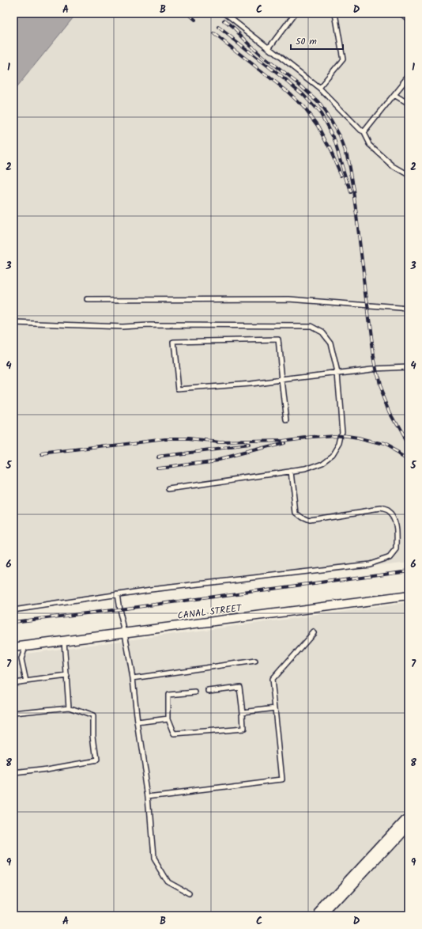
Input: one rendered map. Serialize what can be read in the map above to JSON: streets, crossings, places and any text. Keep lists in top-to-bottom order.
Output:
{
  "streets": {
    "street": ["CANAL STREET"]
  },
  "scale_bar": "50 m",
  "grid": {
    "columns": [
      "A",
      "B",
      "C",
      "D"
    ],
    "rows": [
      "1",
      "2",
      "3",
      "4",
      "5",
      "6",
      "7",
      "8",
      "9"
    ]
  }
}
